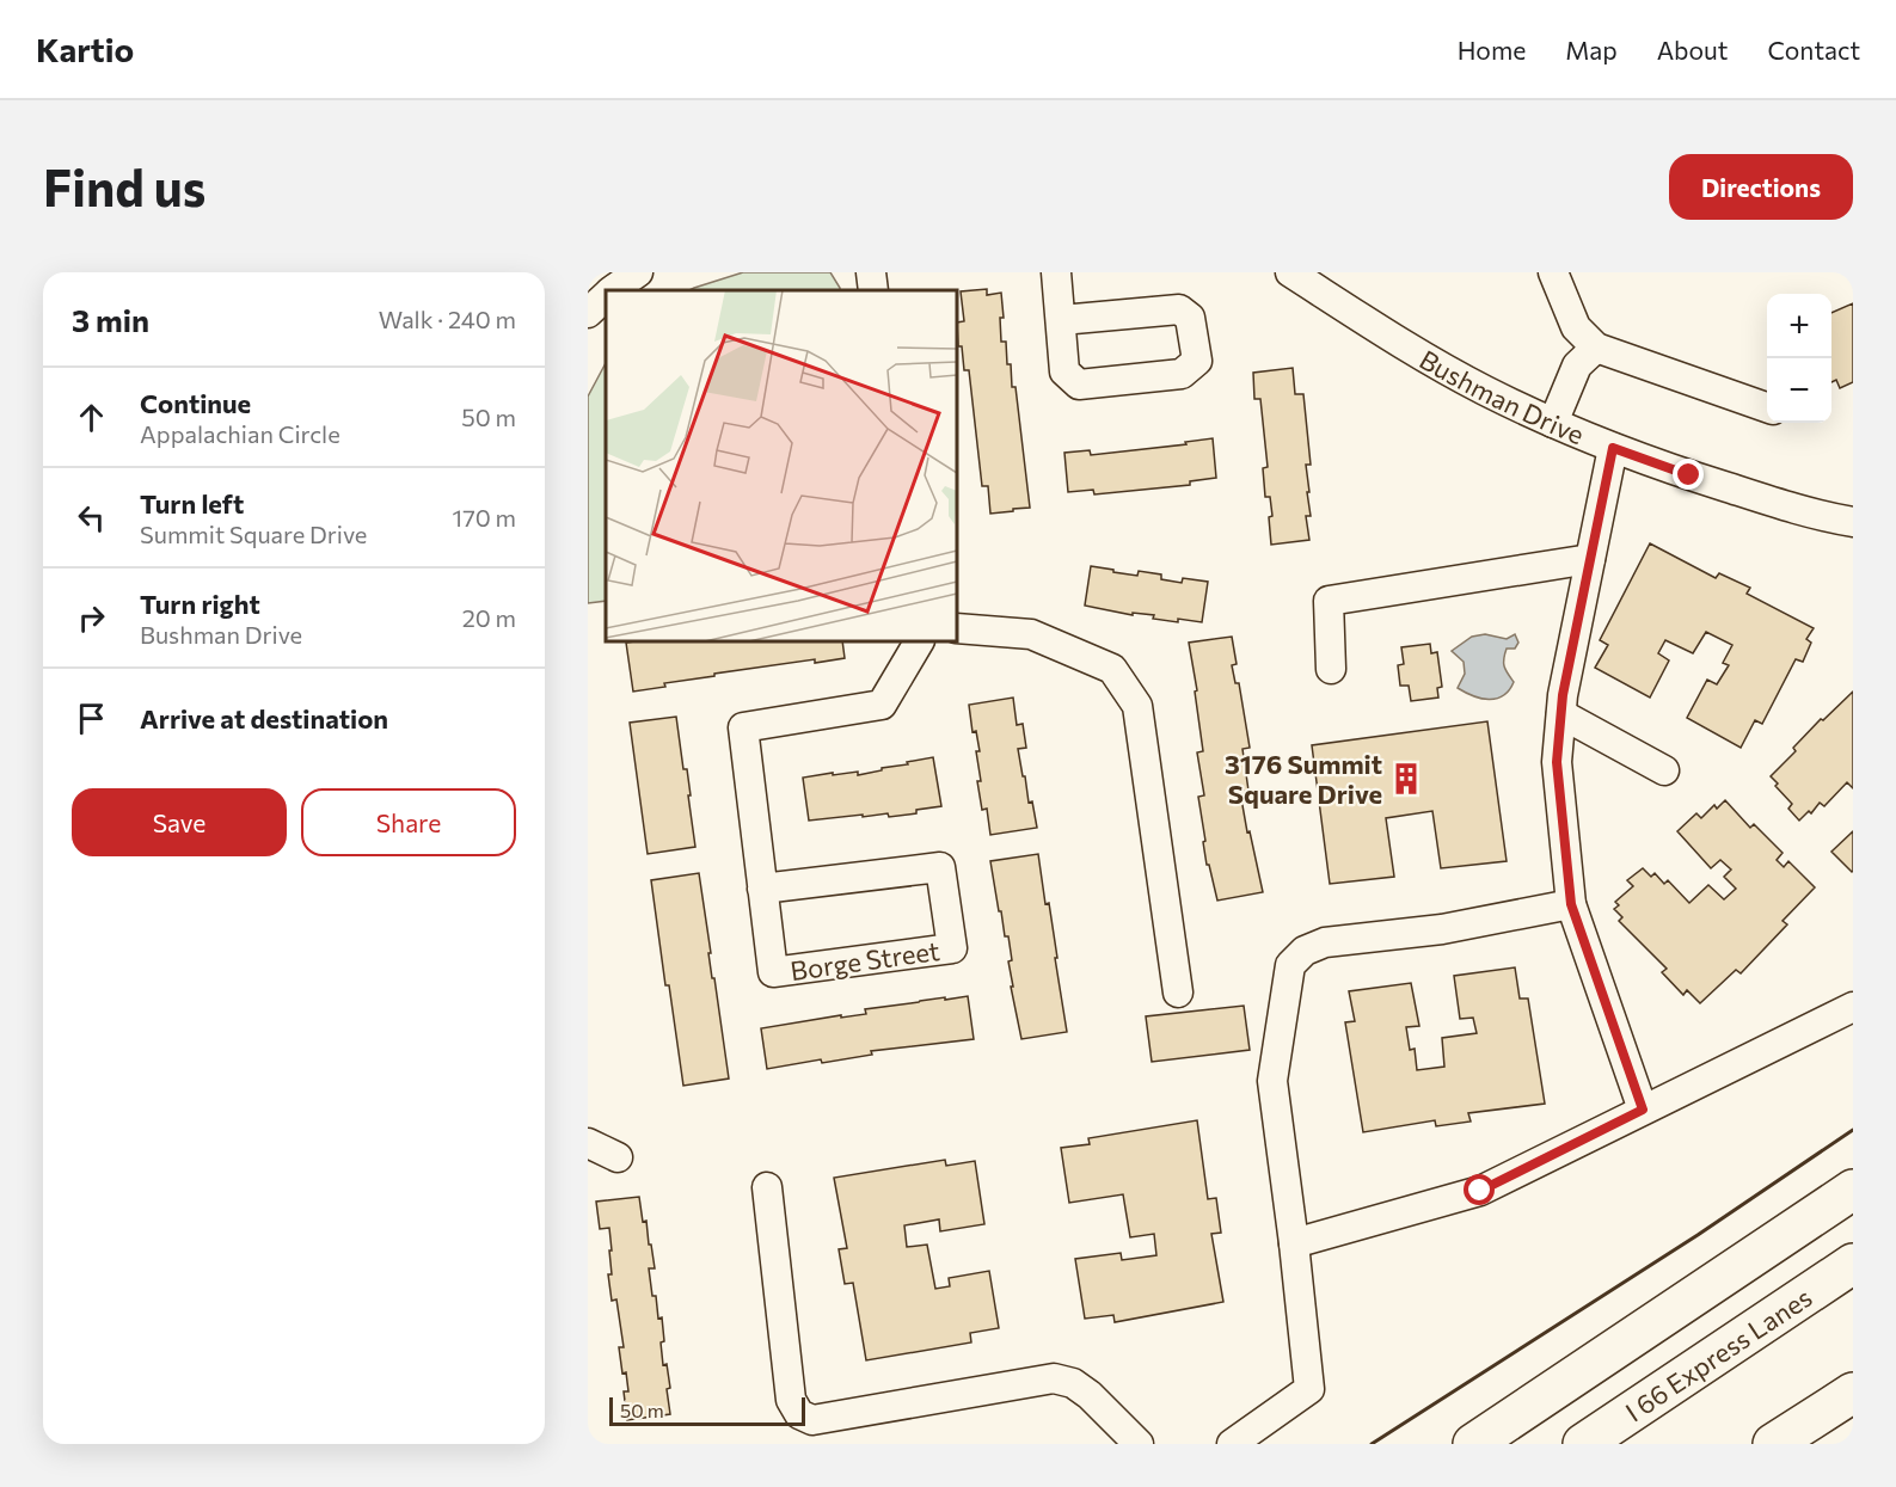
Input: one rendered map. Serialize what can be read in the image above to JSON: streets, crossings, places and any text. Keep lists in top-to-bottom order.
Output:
{
  "streets": {
    "highway": ["I 66 Express Lanes"],
    "street": ["Bushman Drive", "Borge Street"]
  },
  "places": {
    "building": ["3176 Summit Square Drive"]
  },
  "scale_bar": "50 m",
  "page": {
    "header": "Kartio",
    "nav": [
      "Home",
      "Map",
      "About",
      "Contact"
    ],
    "buttons": [
      "Directions",
      ["Save", "Share"]
    ],
    "title": "Find us",
    "heading": ["3 min", "Walk · 240 m"],
    "map_buttons": ["+", "−"],
    "list": [
      ["Continue", "Appalachian Circle", "50 m"],
      ["Turn left", "Summit Square Drive", "170 m"],
      ["Turn right", "Bushman Drive", "20 m"],
      "Arrive at destination"
    ],
    "scale": "50 m"
  }
}
